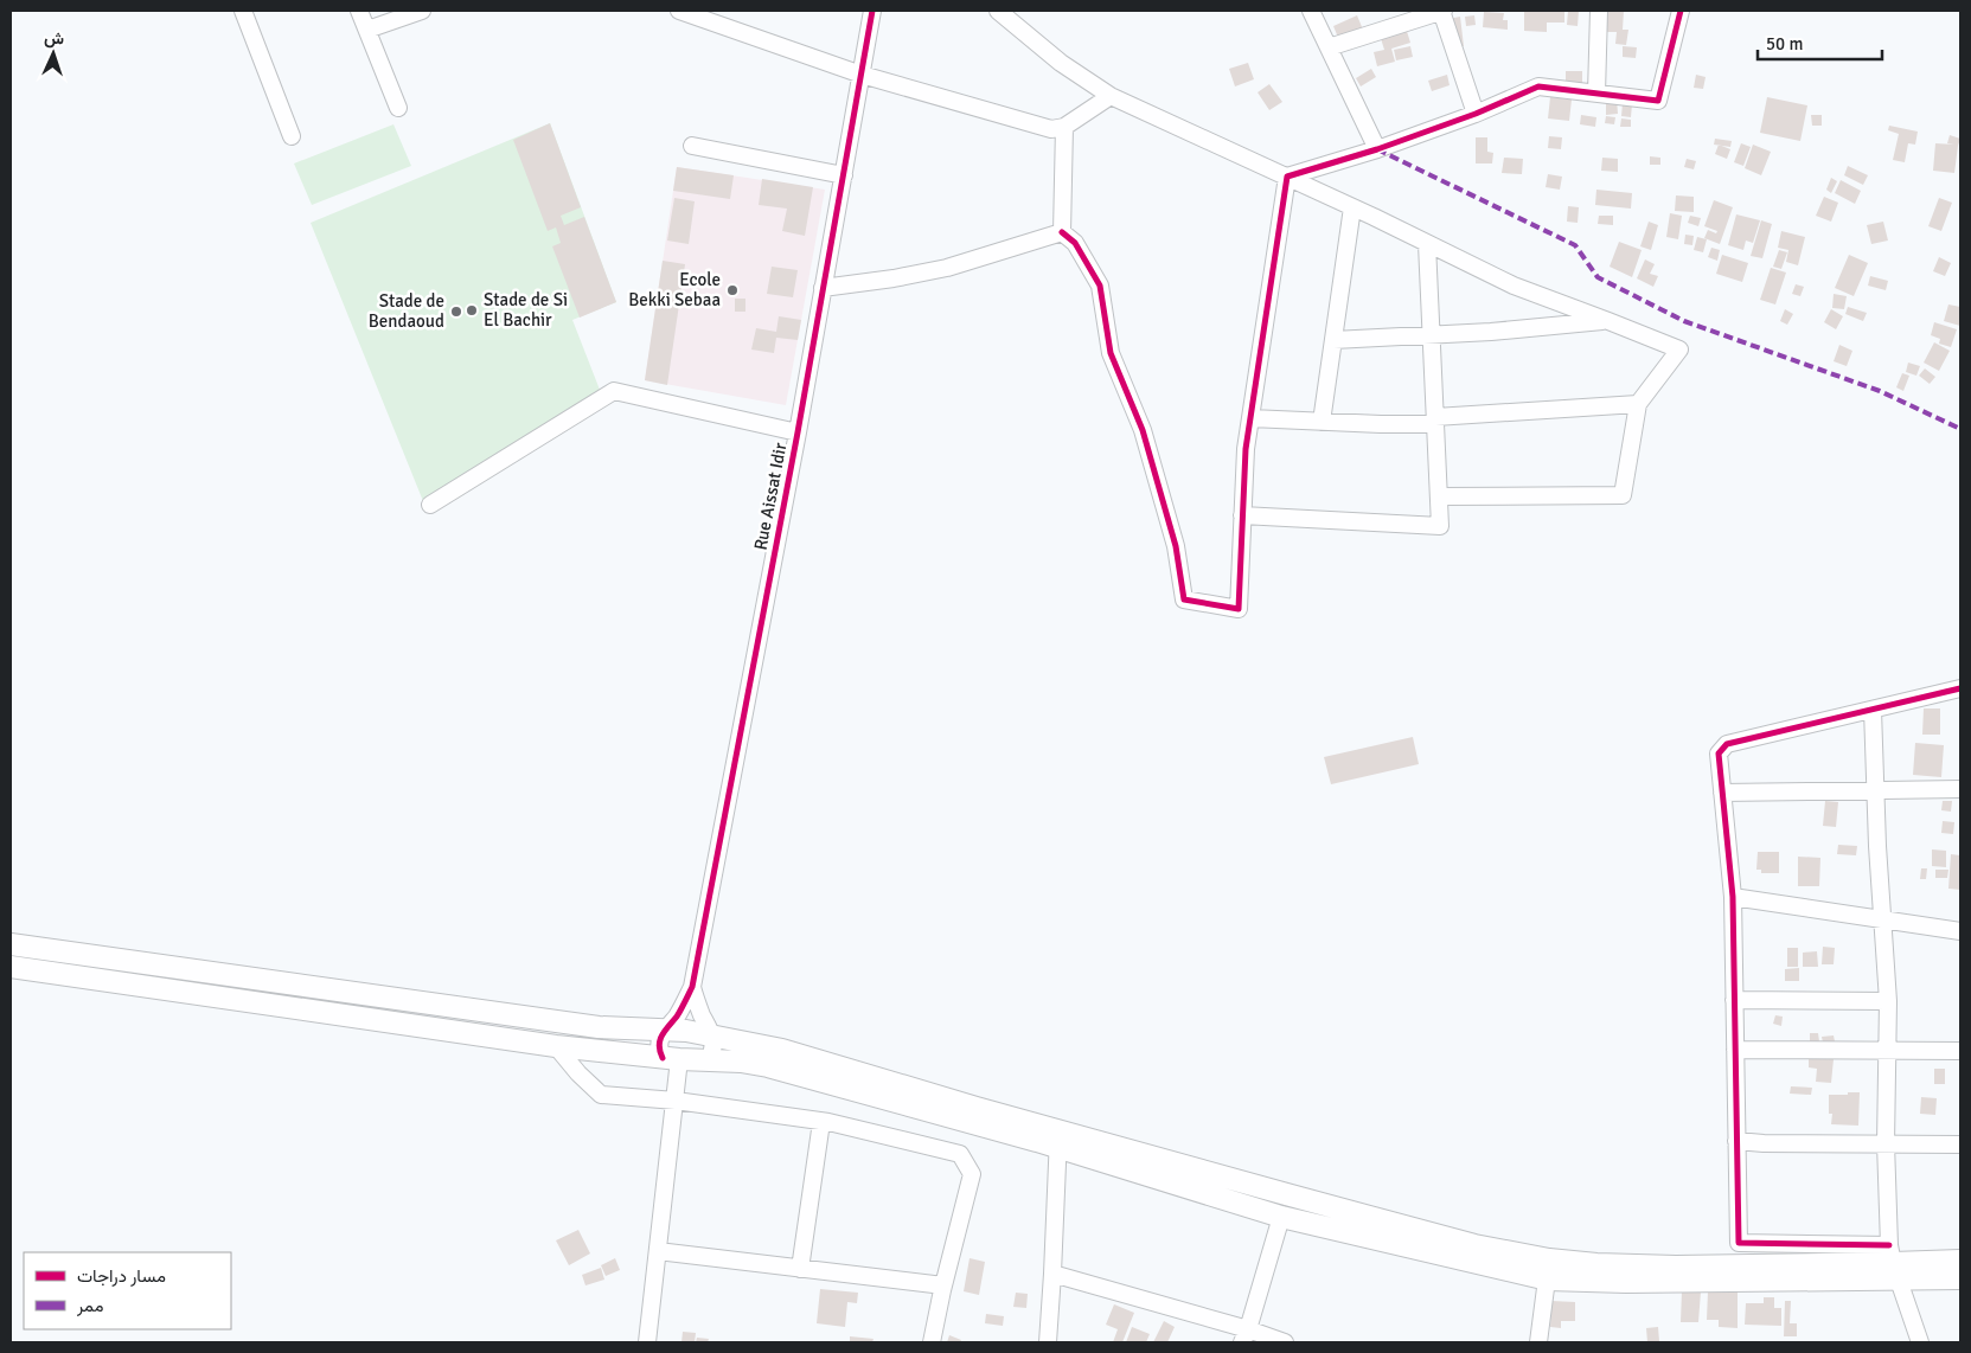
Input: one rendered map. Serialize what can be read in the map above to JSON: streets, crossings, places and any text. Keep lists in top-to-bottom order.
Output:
{
  "streets": {
    "street": ["Rue Aissat Idir"]
  },
  "places": ["Ecole Bekki Sebaa", "Stade de Si El Bachir", "Stade de Bendaoud"],
  "legend": ["مسار دراجات", "ممر"],
  "scale_bar": "50 m",
  "north": "top"
}
